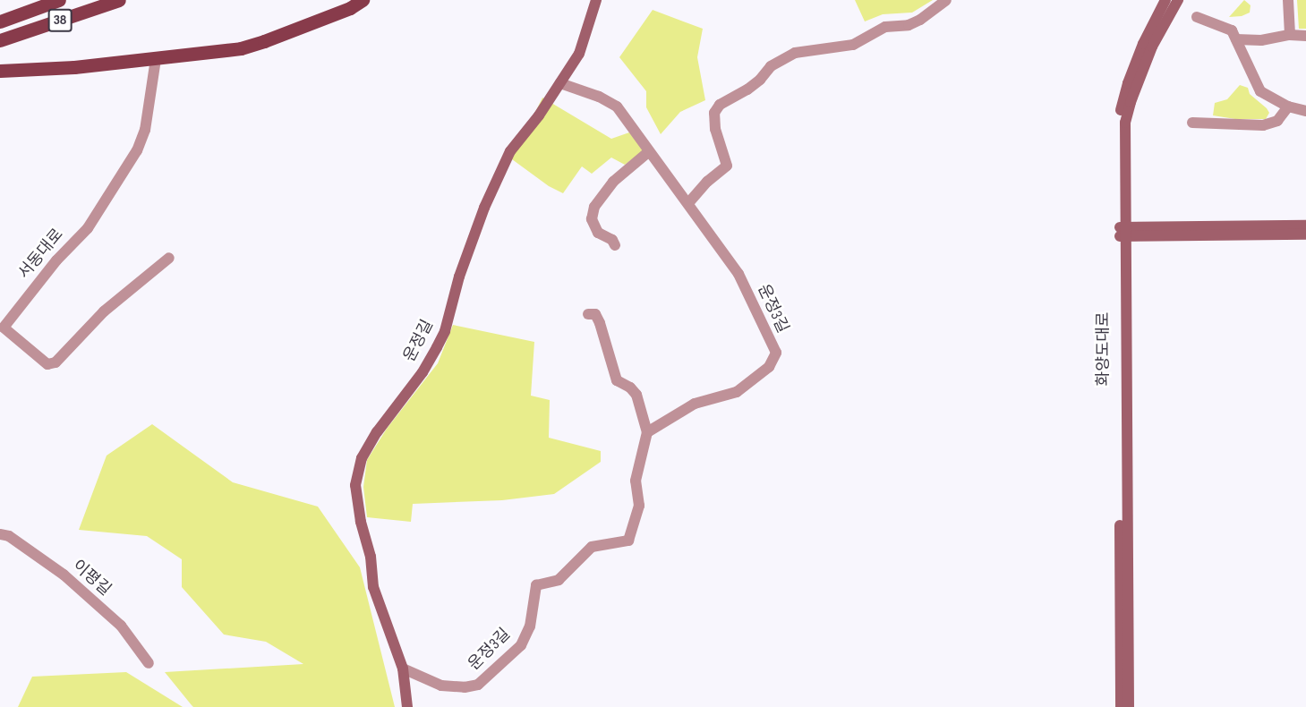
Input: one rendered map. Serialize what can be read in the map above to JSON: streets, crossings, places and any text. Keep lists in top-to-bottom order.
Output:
{
  "streets": {
    "main road": ["38"],
    "street": [
      "서동대로",
      "운정3길",
      "운정길",
      "화양도대로",
      "이평길"
    ]
  },
  "crossings": [
    ["운정3길", "운정길"]
  ]
}
